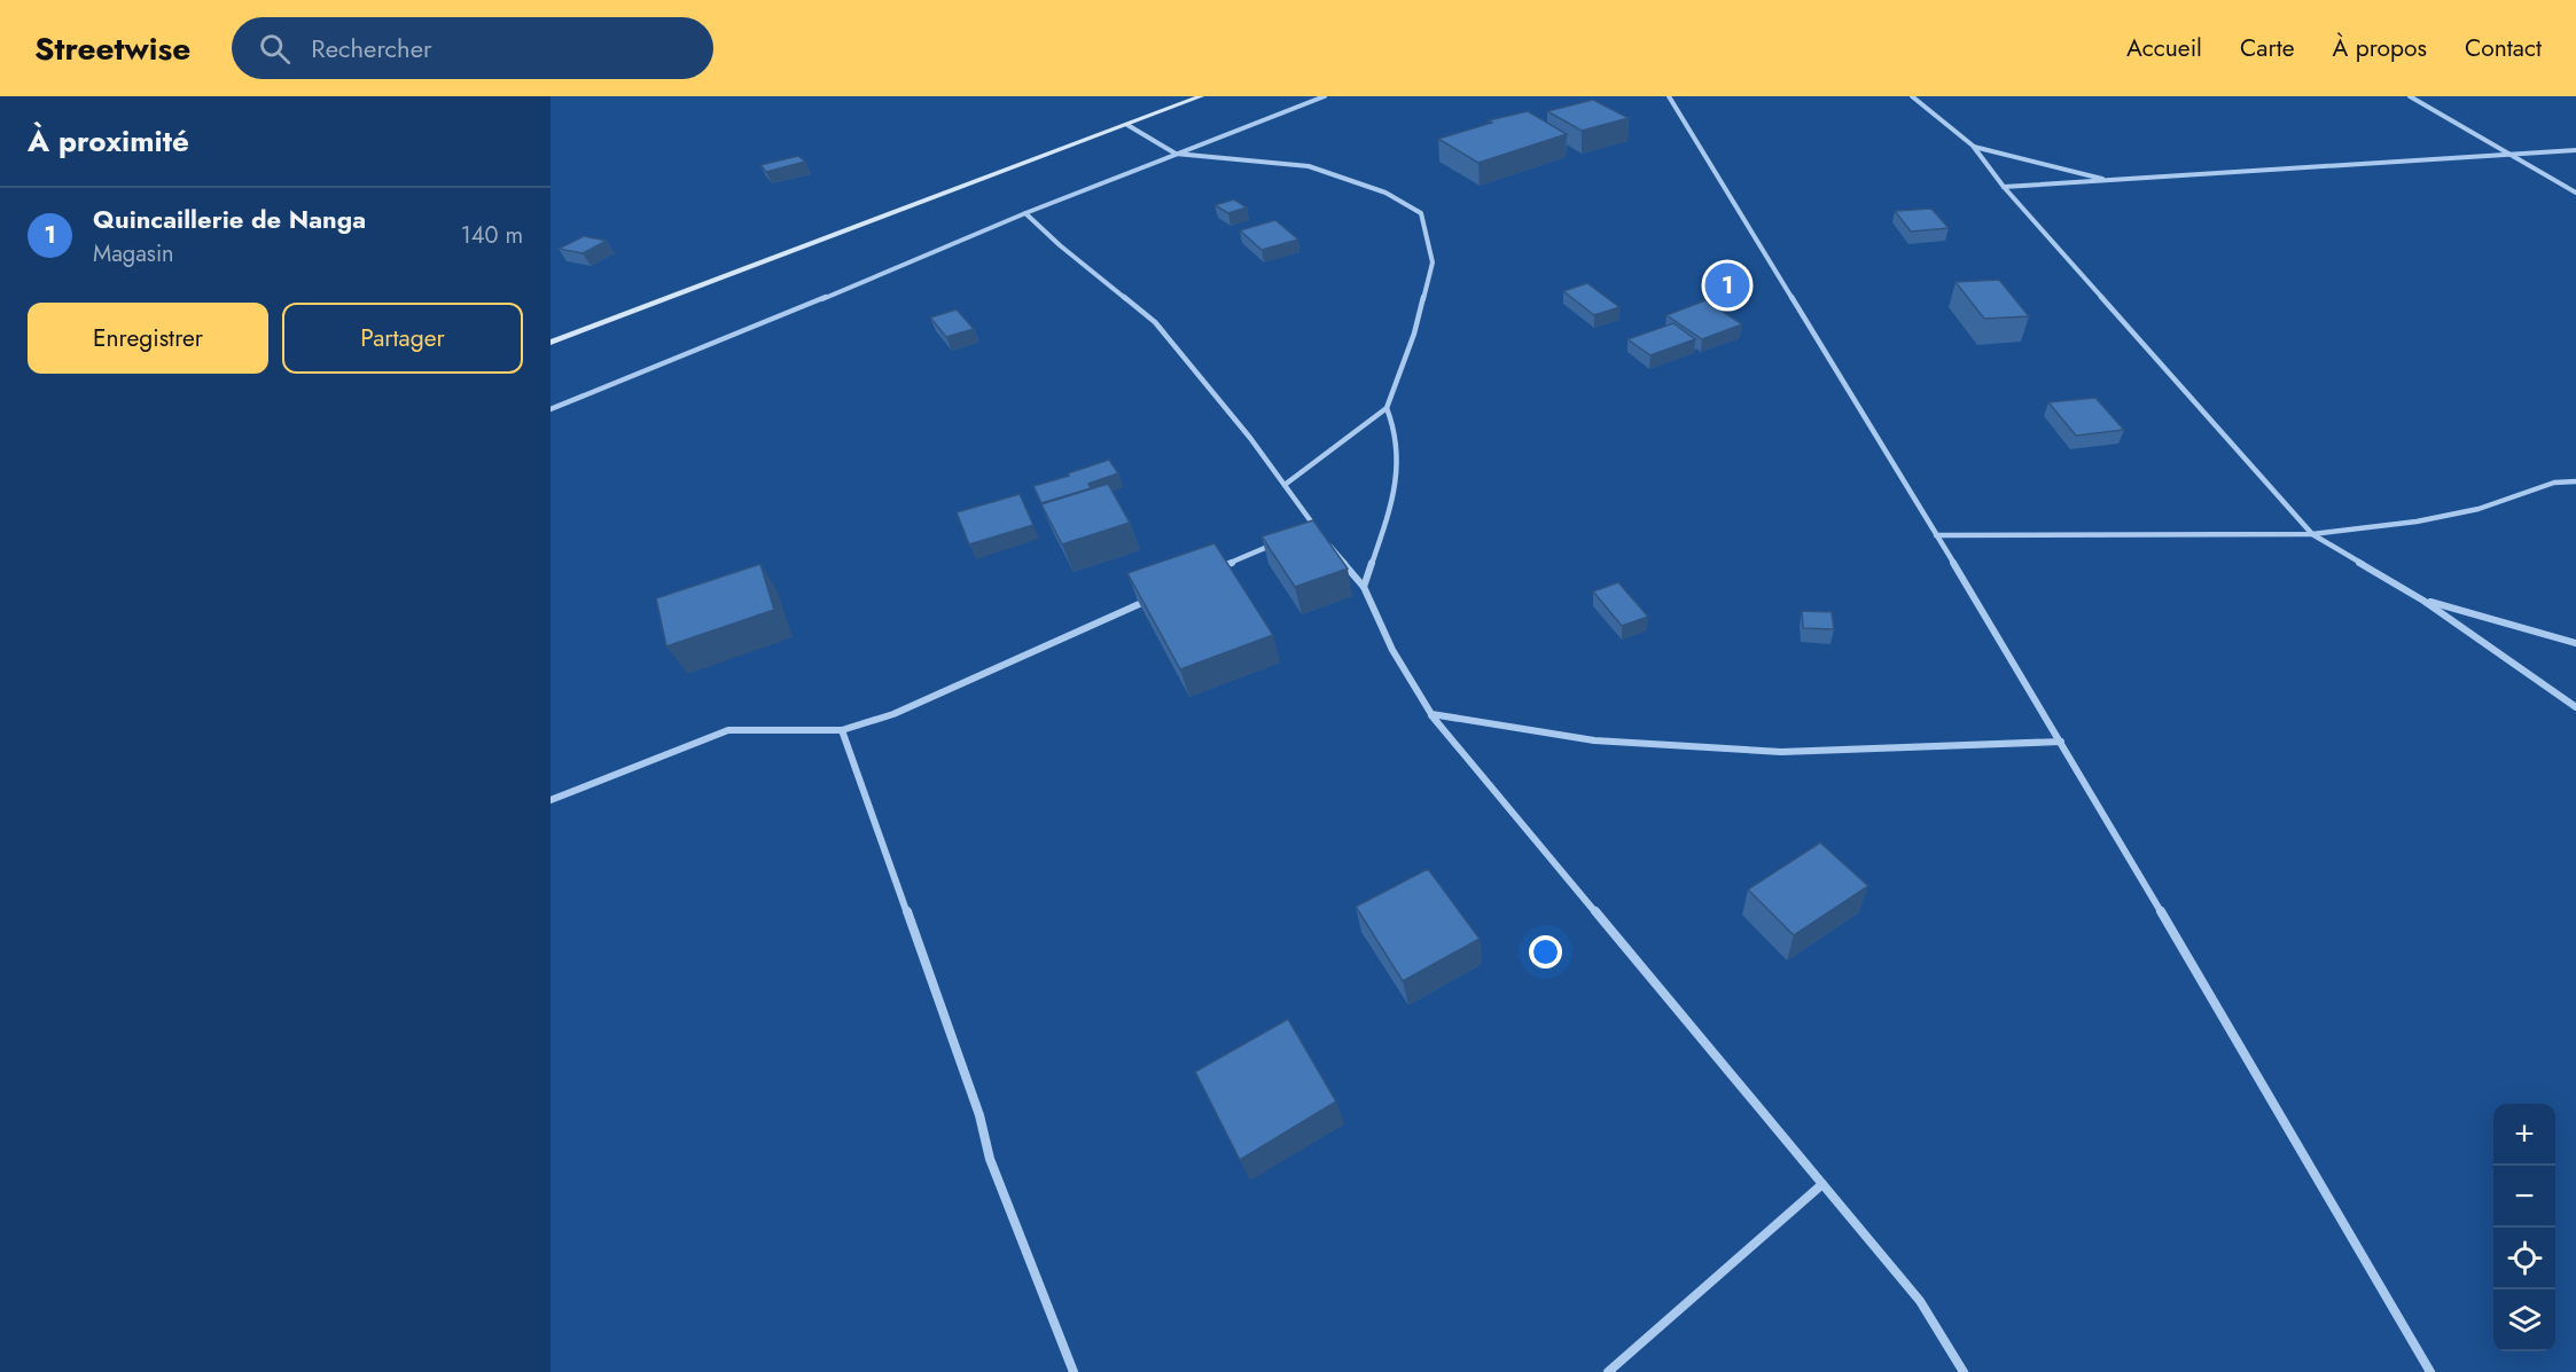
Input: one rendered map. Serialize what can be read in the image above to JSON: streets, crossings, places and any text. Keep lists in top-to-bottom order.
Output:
{
  "page": {
    "header": "Streetwise",
    "search": "Rechercher",
    "nav": [
      "Accueil",
      "Carte",
      "À propos",
      "Contact"
    ],
    "heading": "À proximité",
    "list": [
      {
        "mark": "1",
        "name": "Quincaillerie de Nanga",
        "note": "Magasin",
        "value": "140 m"
      }
    ],
    "pins": "1",
    "buttons": ["Enregistrer", "Partager"],
    "map_buttons": ["+", "−"]
  }
}
